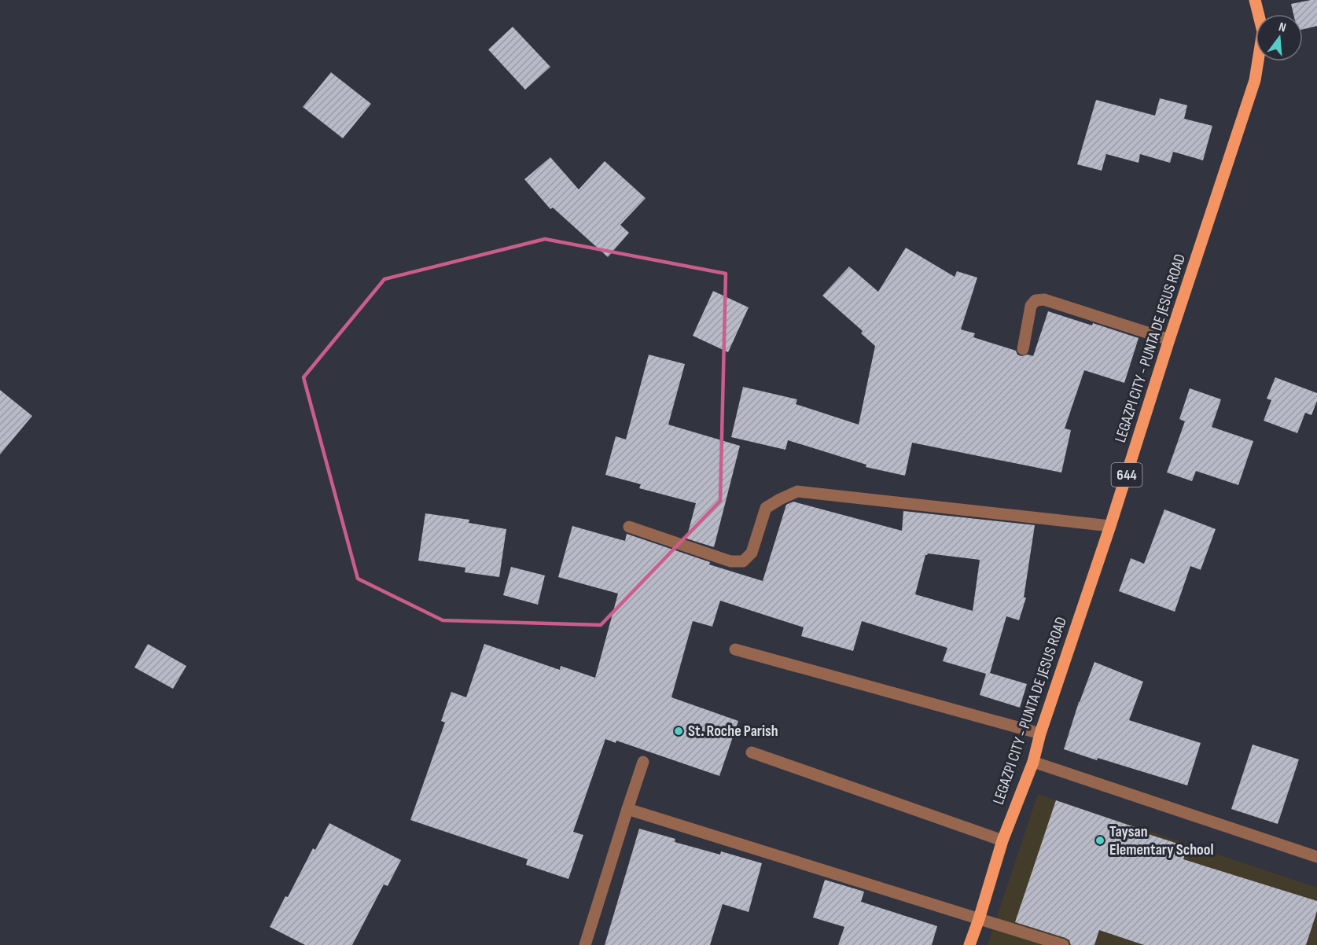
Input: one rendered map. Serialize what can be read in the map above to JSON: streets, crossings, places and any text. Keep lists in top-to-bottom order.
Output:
{
  "streets": {
    "main road": ["LEGAZPI CITY - PUNTA DE JESUS ROAD", "644"]
  },
  "places": ["St. Roche Parish", "Taysan Elementary School"],
  "north": "top"
}
